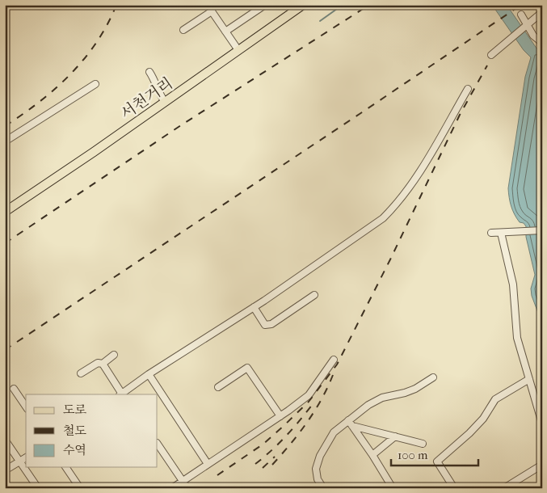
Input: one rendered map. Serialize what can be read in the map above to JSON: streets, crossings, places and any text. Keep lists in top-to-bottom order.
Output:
{
  "streets": {
    "main road": ["서천거리"]
  },
  "legend": ["도로", "철도", "수역"],
  "scale_bar": "100 m"
}
